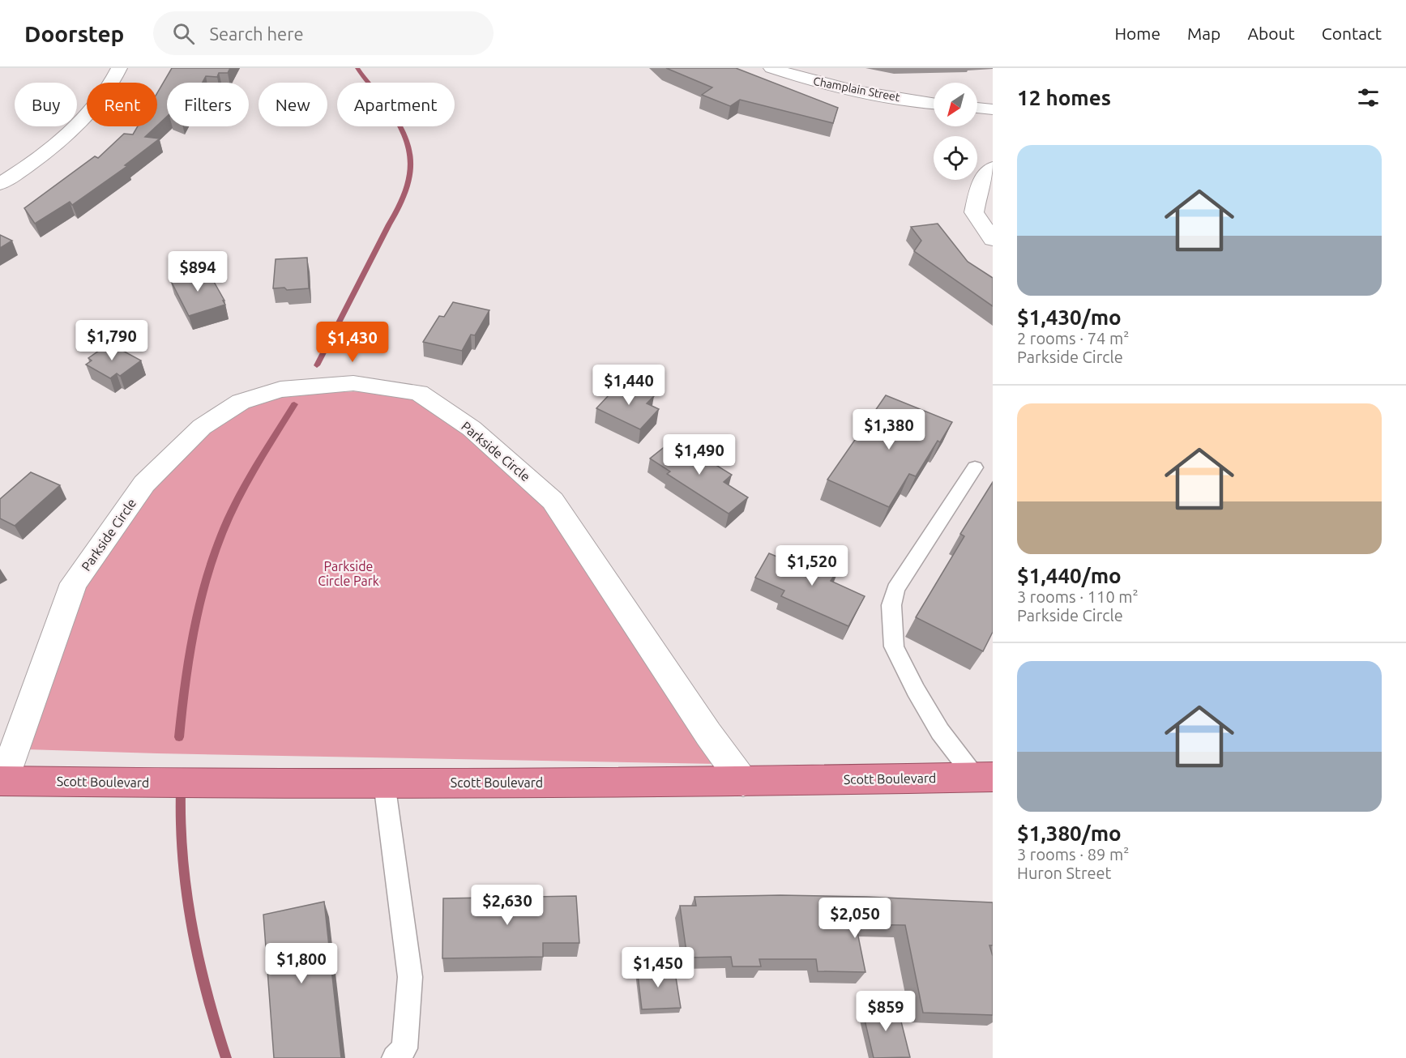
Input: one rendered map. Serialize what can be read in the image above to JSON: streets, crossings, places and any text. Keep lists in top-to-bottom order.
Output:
{
  "streets": {
    "highway": ["Scott Boulevard"],
    "street": ["Champlain Street", "Parkside Circle"]
  },
  "crossings": [
    ["Parkside Circle", "Scott Boulevard"]
  ],
  "parks": ["Parkside Circle Park"],
  "north": "bottom left",
  "page": {
    "header": "Doorstep",
    "search": "Search here",
    "nav": [
      "Home",
      "Map",
      "About",
      "Contact"
    ],
    "heading": "12 homes",
    "chip": [
      "Buy",
      "Rent",
      "Filters",
      "New",
      "Apartment"
    ],
    "list": [
      {
        "name": "$1,430/mo",
        "note": "2 rooms · 74 m² · Parkside Circle"
      },
      {
        "name": "$1,440/mo",
        "note": "3 rooms · 110 m² · Parkside Circle"
      },
      {
        "name": "$1,380/mo",
        "note": "3 rooms · 89 m² · Huron Street"
      }
    ],
    "price": [
      "$894",
      "$1,790",
      "$1,430",
      "$1,440",
      "$1,380",
      "$1,490",
      "$1,520",
      "$2,630",
      "$2,050",
      "$1,800",
      "$1,450",
      "$859"
    ]
  }
}
